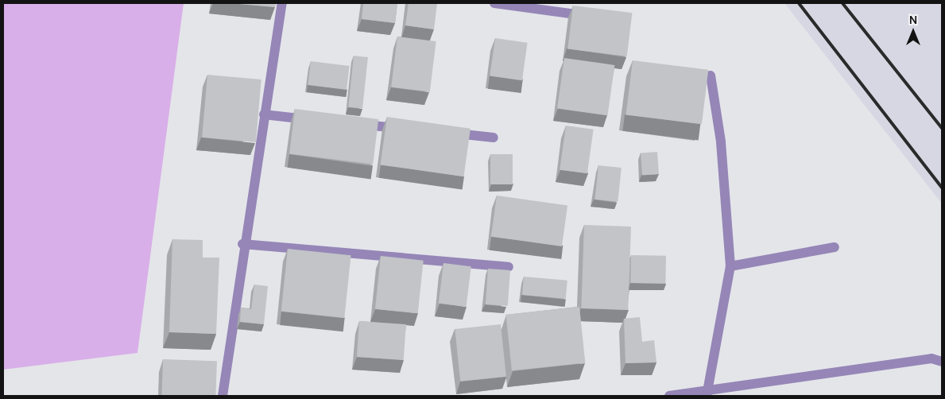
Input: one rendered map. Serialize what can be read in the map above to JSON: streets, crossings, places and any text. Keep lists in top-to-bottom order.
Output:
{
  "north": "top"
}
